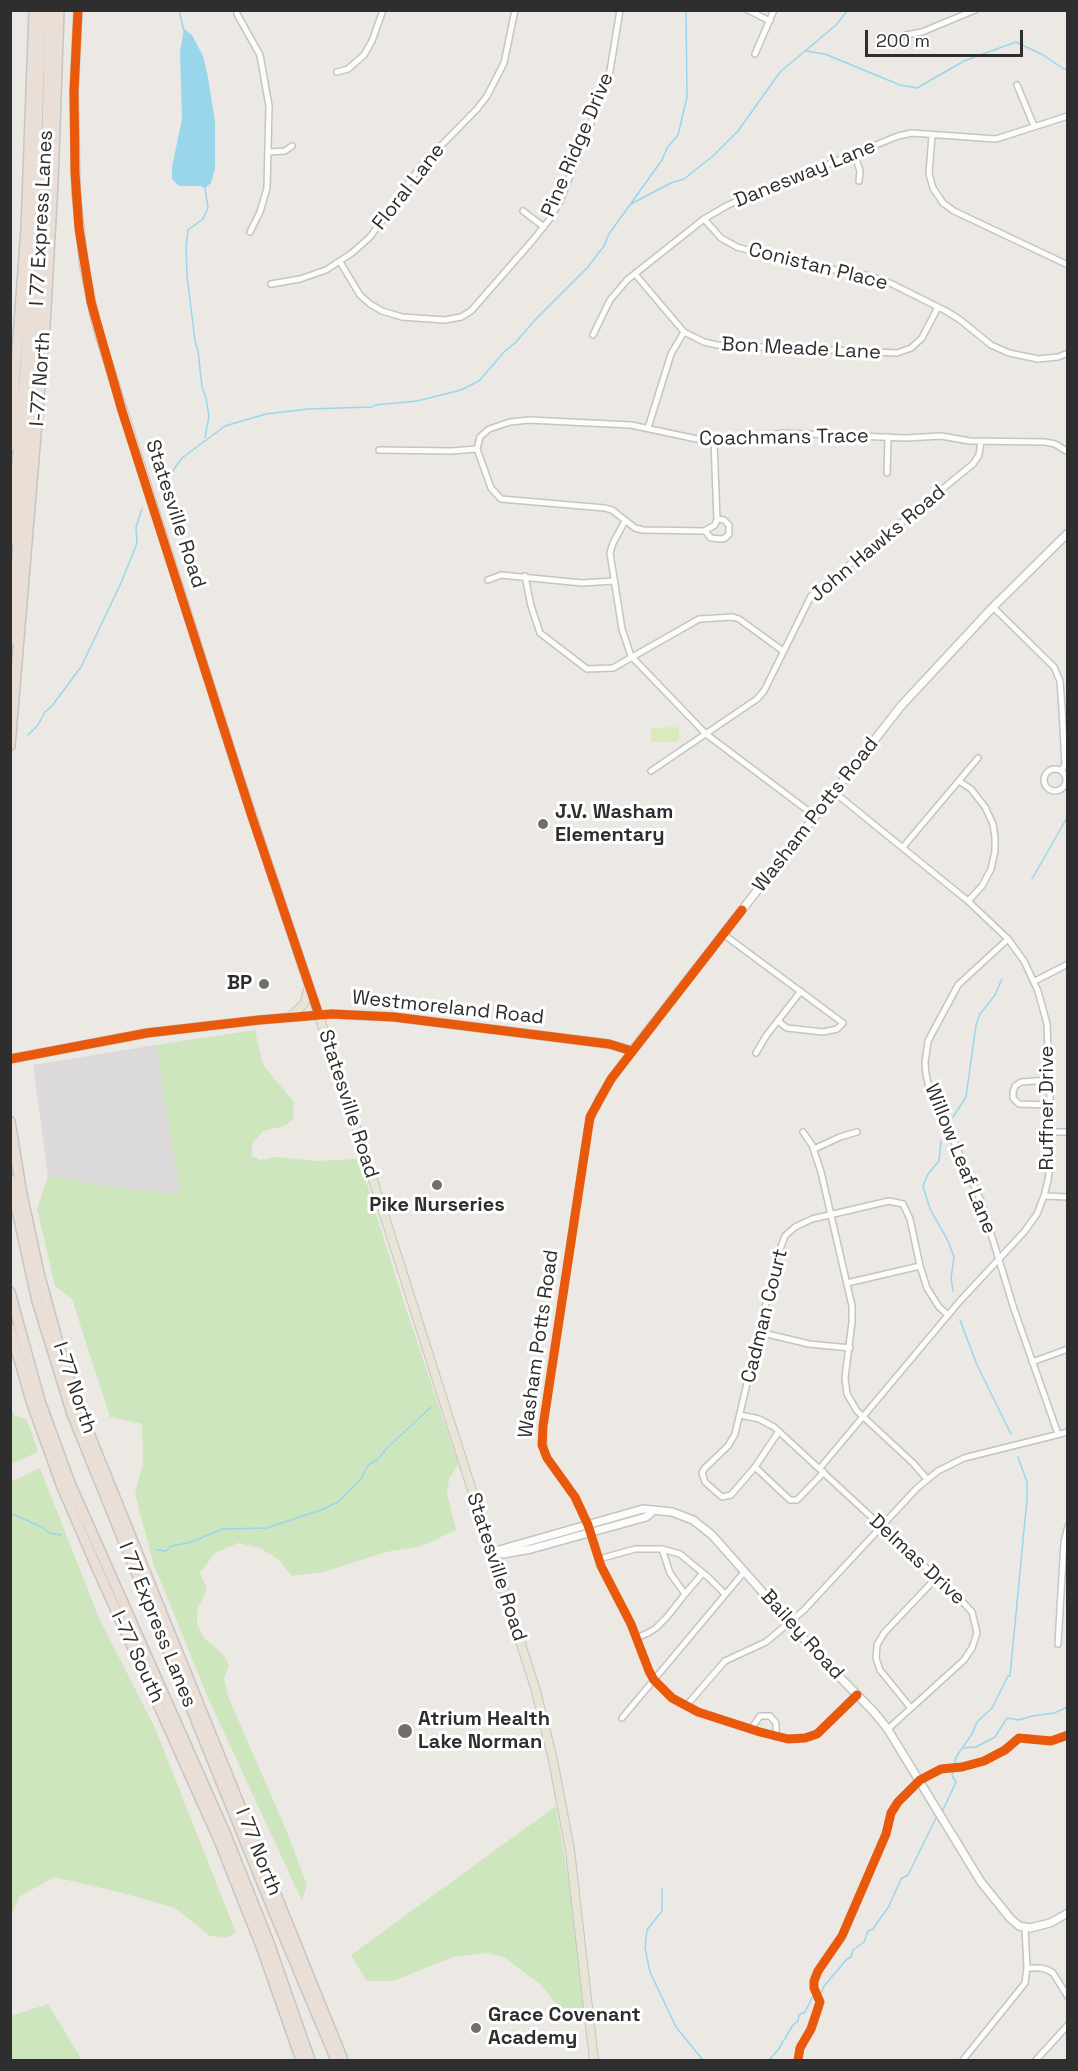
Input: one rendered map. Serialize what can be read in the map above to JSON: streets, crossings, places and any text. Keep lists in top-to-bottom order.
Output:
{
  "streets": {
    "highway": [
      "I 77 Express Lanes",
      "I-77 North",
      "I-77 South",
      "I 77 North"
    ],
    "main road": ["Statesville Road"],
    "street": [
      "Pine Ridge Drive",
      "Danesway Lane",
      "Floral Lane",
      "Conistan Place",
      "Bon Meade Lane",
      "Coachmans Trace",
      "John Hawks Road",
      "Washam Potts Road",
      "Westmoreland Road",
      "Ruffner Drive",
      "Willow Leaf Lane",
      "Cadman Court",
      "Delmas Drive",
      "Bailey Road"
    ]
  },
  "crossings": [
    ["Pine Ridge Drive", "Floral Lane"],
    ["Danesway Lane", "Conistan Place"],
    ["Danesway Lane", "Bon Meade Lane"],
    ["Conistan Place", "Bon Meade Lane"],
    ["I-77 North", "I 77 North"],
    ["Coachmans Trace", "John Hawks Road"],
    ["Statesville Road", "Westmoreland Road"],
    ["Statesville Road", "Bailey Road"],
    ["Washam Potts Road", "Westmoreland Road"],
    ["Washam Potts Road", "Ruffner Drive"],
    ["Washam Potts Road", "Bailey Road"],
    ["Ruffner Drive", "Willow Leaf Lane"],
    ["Ruffner Drive", "Cadman Court"],
    ["Ruffner Drive", "Delmas Drive"],
    ["Cadman Court", "Delmas Drive"],
    ["Delmas Drive", "Bailey Road"]
  ],
  "places": [
    "J.V. Washam Elementary",
    "BP",
    "Pike Nurseries",
    "Atrium Health Lake Norman",
    "Grace Covenant Academy"
  ],
  "scale_bar": "200 m"
}
